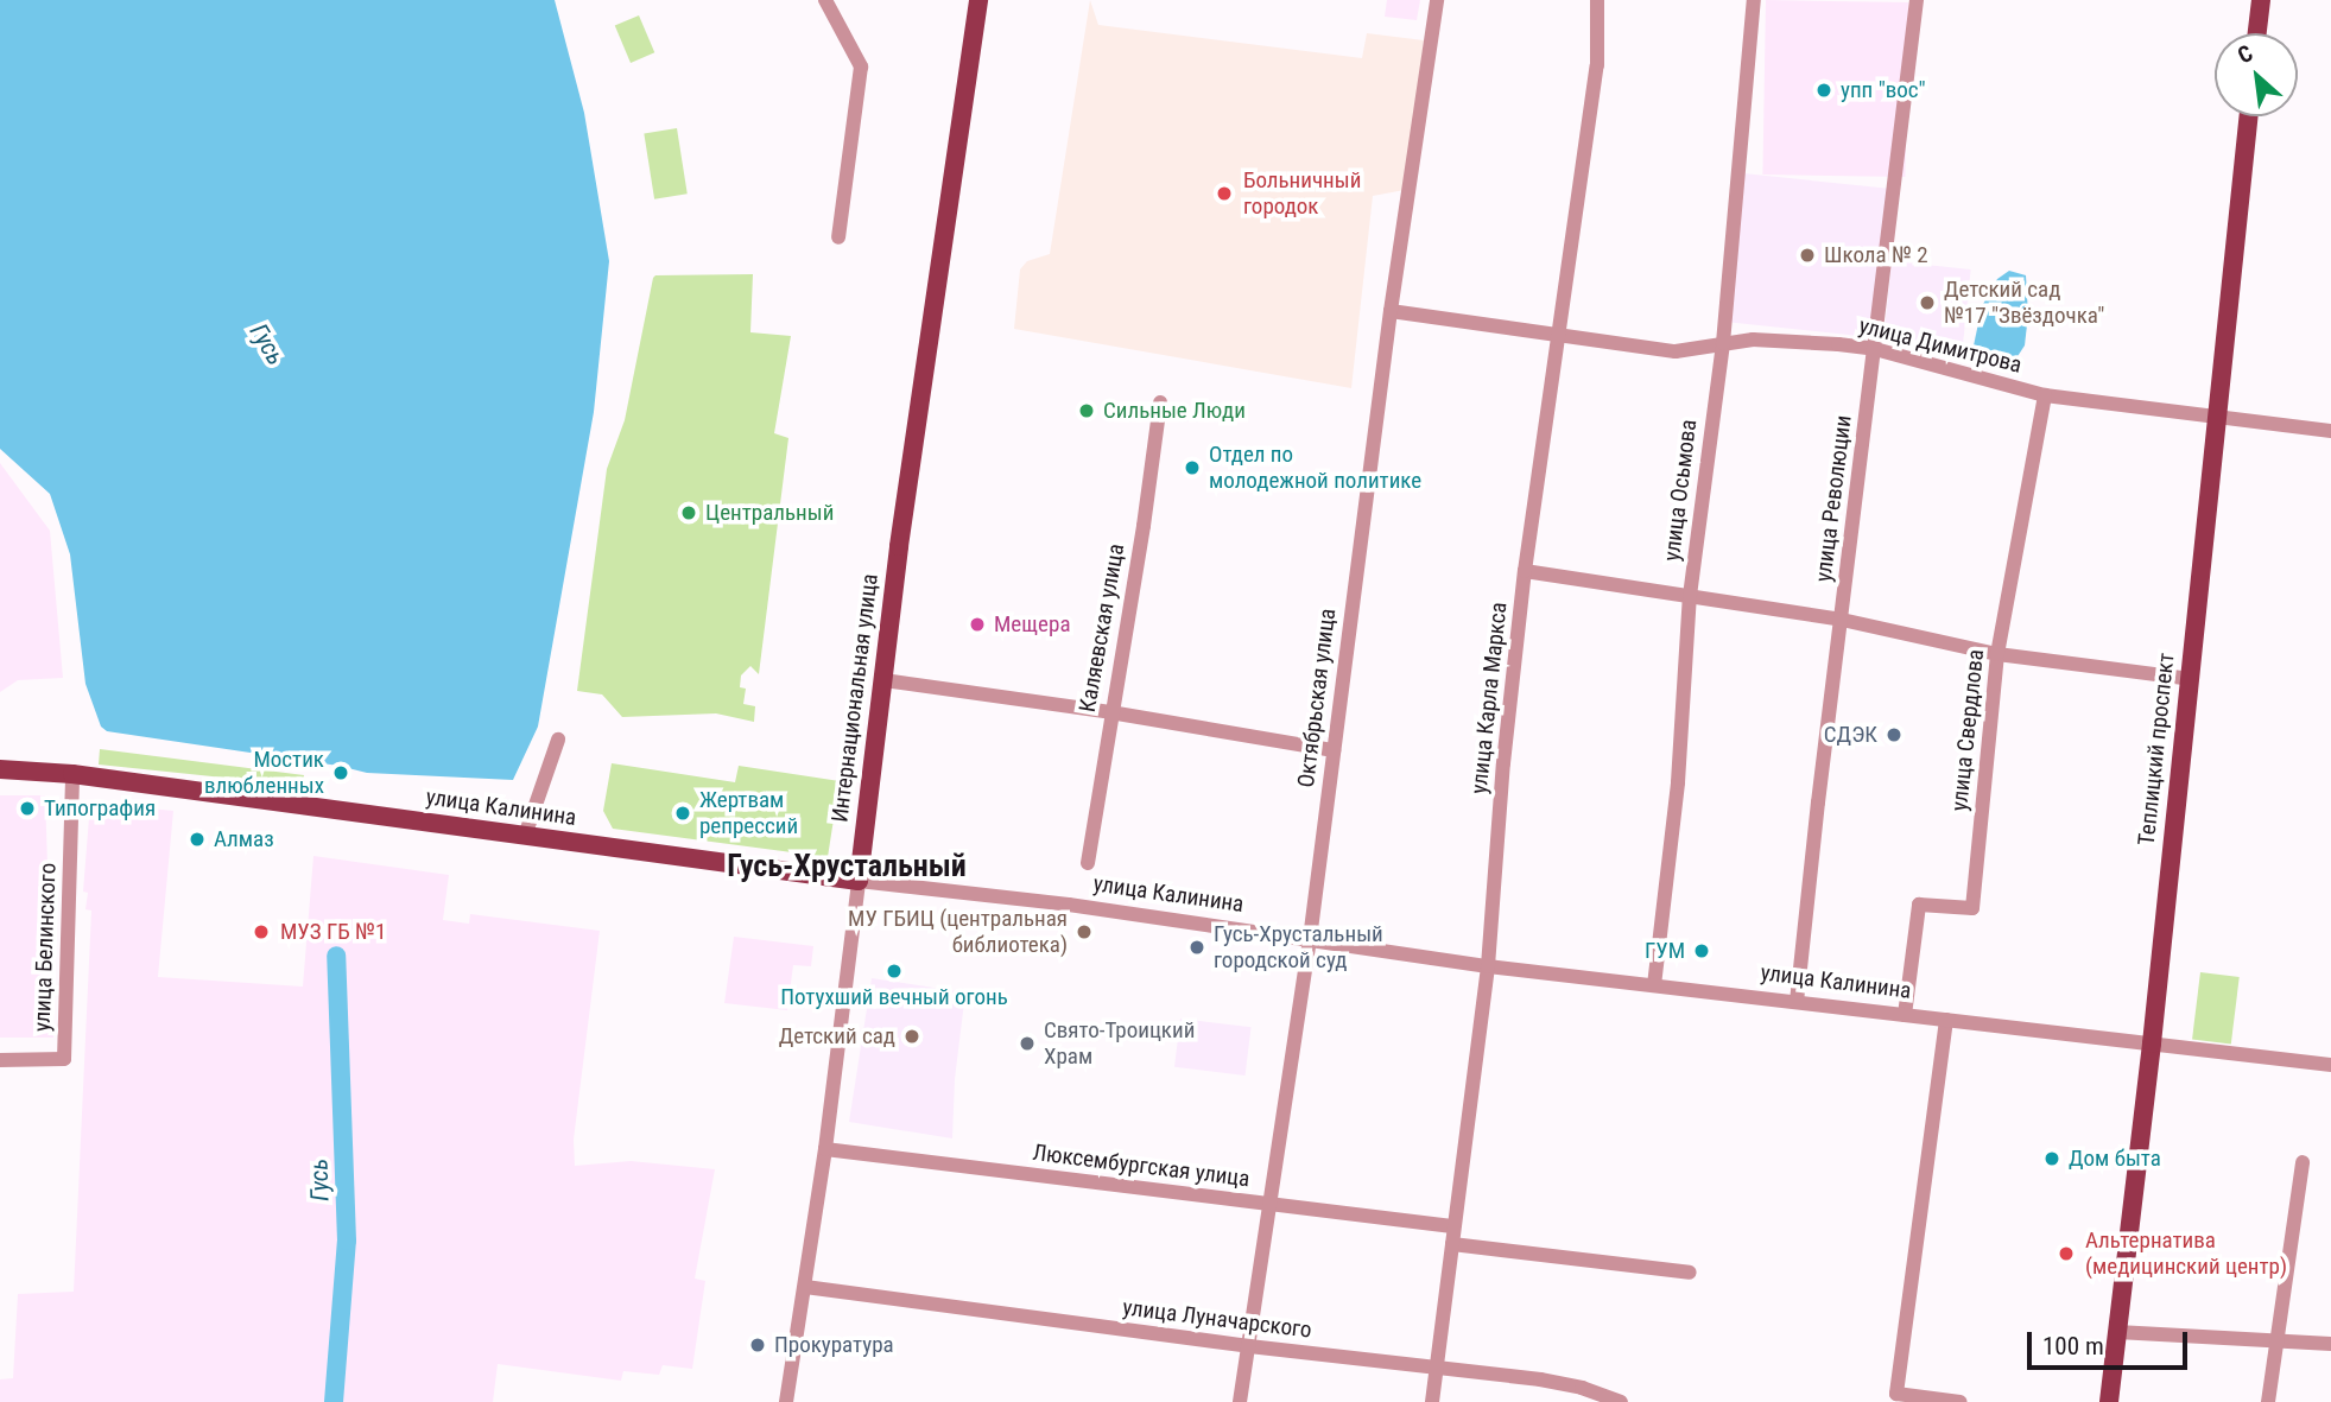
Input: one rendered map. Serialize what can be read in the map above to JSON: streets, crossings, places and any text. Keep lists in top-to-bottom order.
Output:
{
  "streets": {
    "main road": ["Интернациональная улица", "Теплицкий проспект", "улица Калинина"],
    "street": [
      "улица Димитрова",
      "улица Осьмова",
      "улица Революции",
      "Каляевская улица",
      "Октябрьская улица",
      "улица Карла Маркса",
      "улица Свердлова",
      "улица Белинского",
      "Люксембургская улица",
      "улица Луначарского"
    ]
  },
  "crossings": [
    ["улица Димитрова", "улица Осьмова"],
    ["улица Димитрова", "улица Революции"],
    ["улица Димитрова", "Октябрьская улица"],
    ["улица Димитрова", "улица Карла Маркса"],
    ["улица Димитрова", "улица Свердлова"],
    ["улица Димитрова", "Теплицкий проспект"],
    ["улица Осьмова", "улица Калинина"],
    ["улица Революции", "улица Калинина"],
    ["Интернациональная улица", "улица Калинина"],
    ["Интернациональная улица", "Люксембургская улица"],
    ["Интернациональная улица", "улица Луначарского"],
    ["Октябрьская улица", "улица Калинина"],
    ["Октябрьская улица", "Люксембургская улица"],
    ["Октябрьская улица", "улица Луначарского"],
    ["улица Карла Маркса", "улица Калинина"],
    ["улица Карла Маркса", "Люксембургская улица"],
    ["улица Карла Маркса", "улица Луначарского"],
    ["улица Свердлова", "улица Калинина"],
    ["Теплицкий проспект", "улица Калинина"],
    ["улица Калинина", "улица Белинского"]
  ],
  "districts": ["Гусь-Хрустальный"],
  "water": ["Гусь"],
  "places": [
    "упп \"вос\"",
    "Больничный городок",
    "Школа № 2",
    "Детский сад №17 \"Звёздочка\"",
    "Сильные Люди",
    "Отдел по молодежной политике",
    "Центральный",
    "Мещера",
    "СДЭК",
    "Мостик влюбленных",
    "Типография",
    "Жертвам репрессий",
    "Алмаз",
    "МУЗ ГБ №1",
    "МУ ГБИЦ (центральная библиотека)",
    "Гусь-Хрустальный городской суд",
    "ГУМ",
    "Потухший вечный огонь",
    "Детский сад",
    "Свято-Троицкий Храм",
    "Дом быта",
    "Альтернатива (медицинский центр)",
    "Прокуратура"
  ],
  "scale_bar": "100 m",
  "north": "top left"
}
